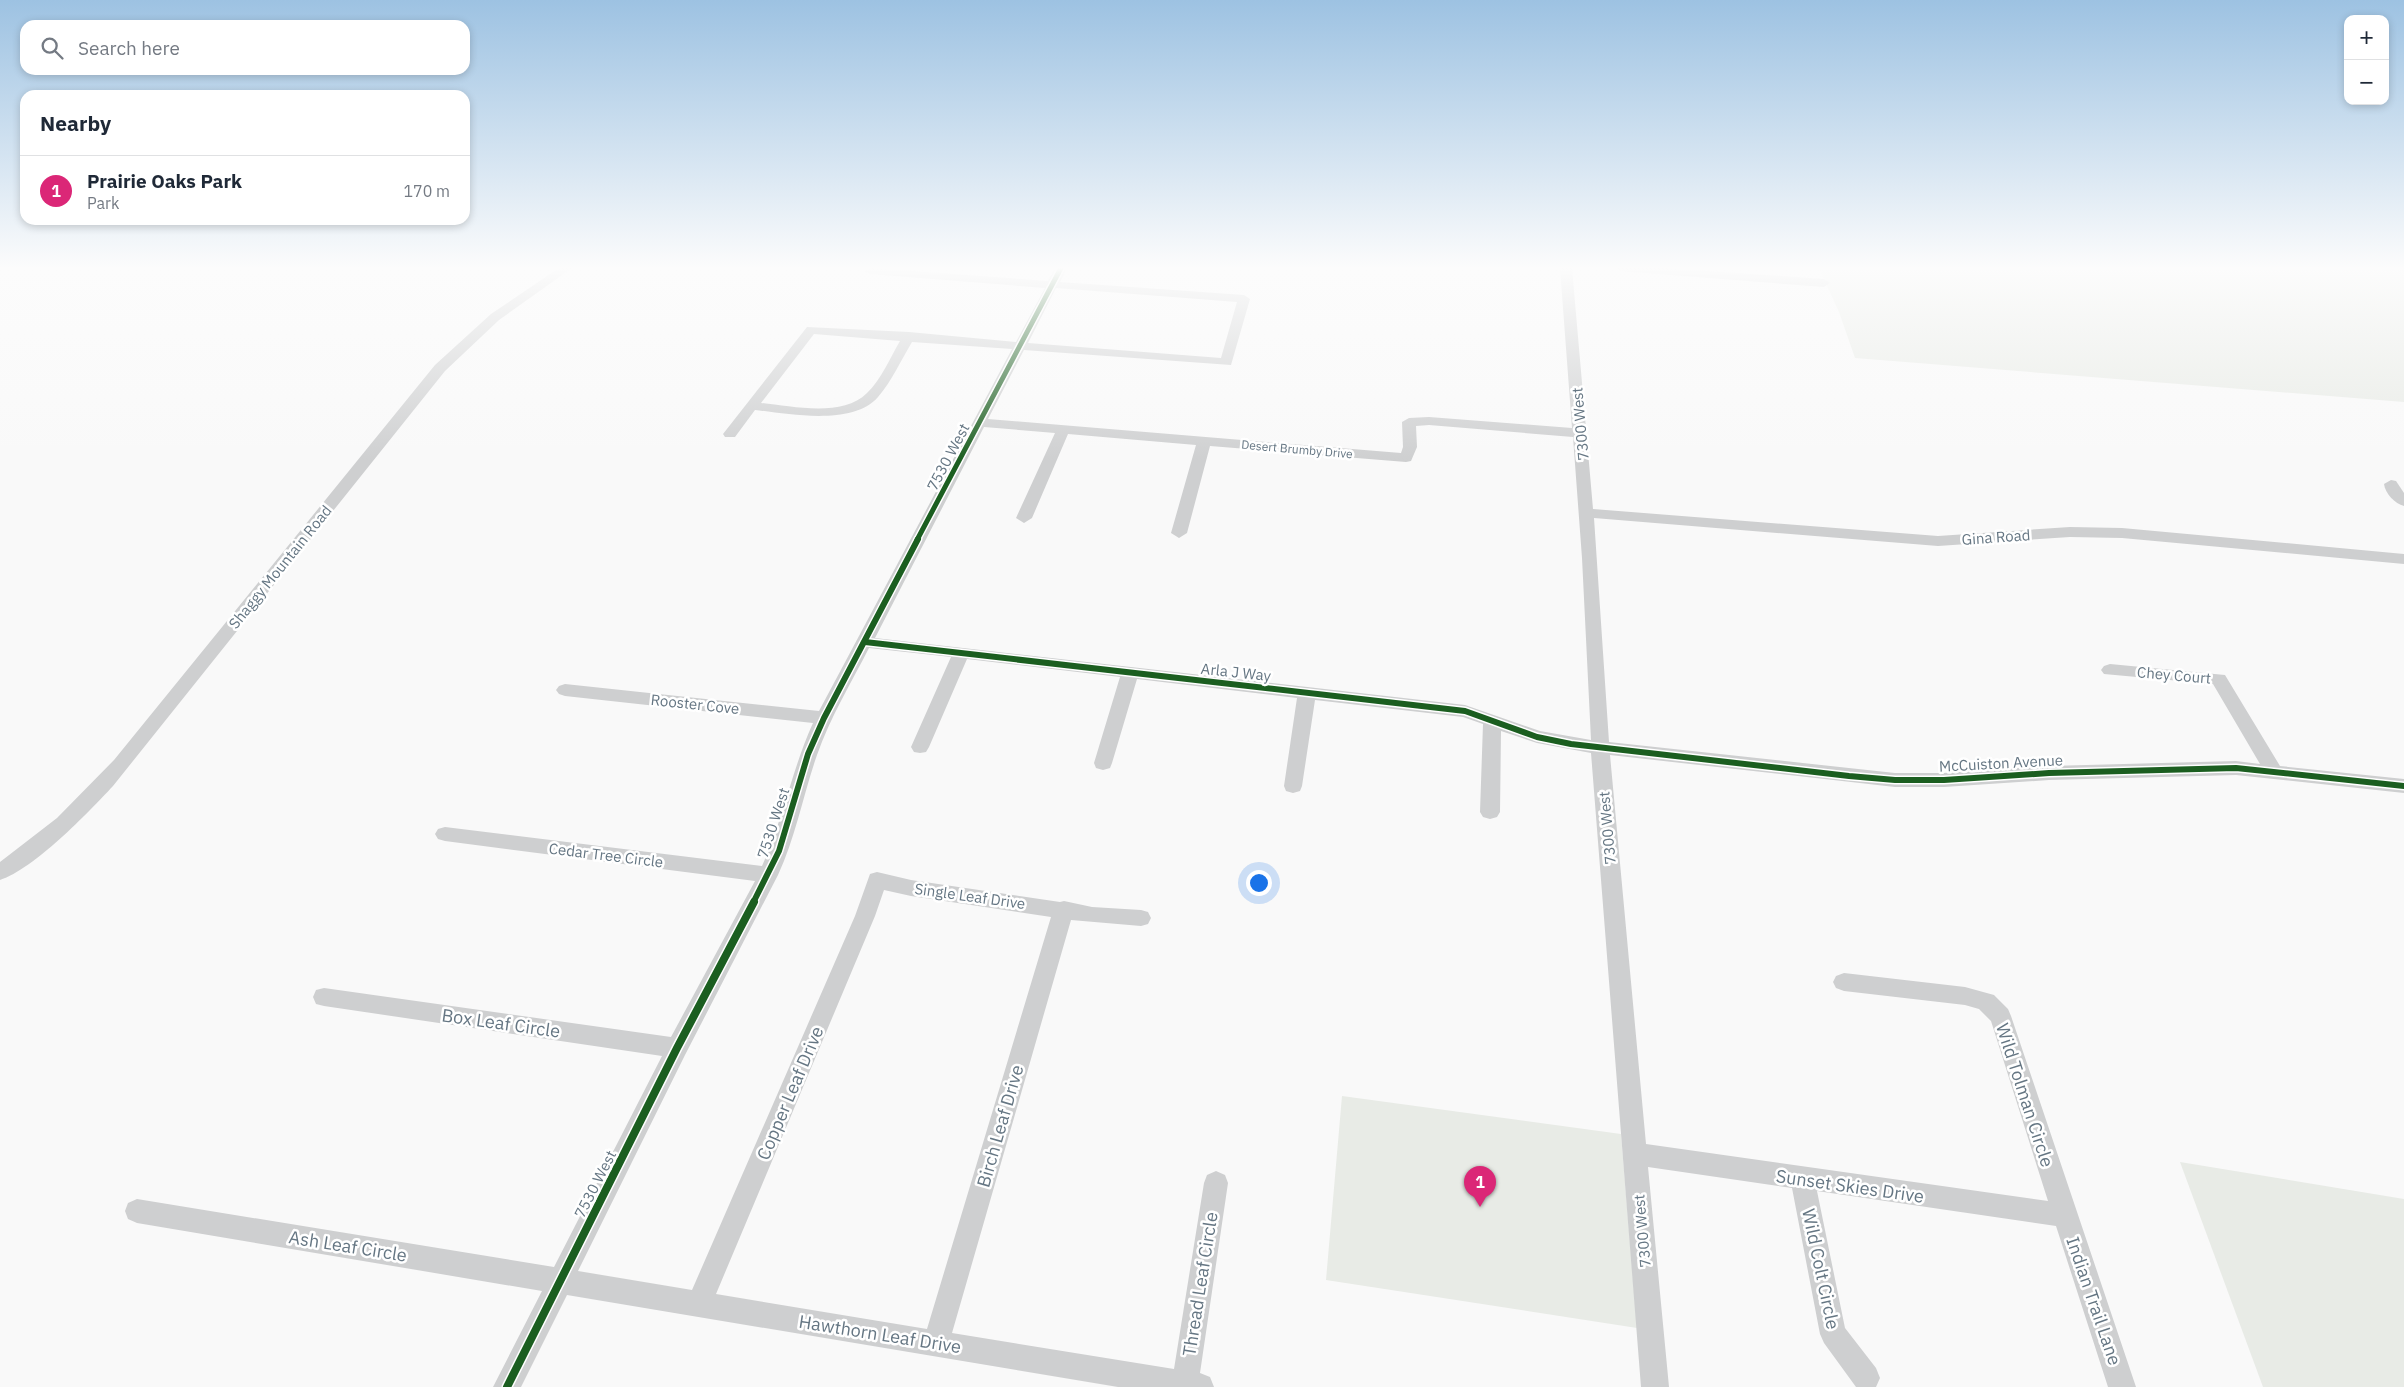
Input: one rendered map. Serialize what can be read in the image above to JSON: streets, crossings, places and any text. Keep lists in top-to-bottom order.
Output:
{
  "streets": {
    "street": [
      "7300 West",
      "Desert Brumby Drive",
      "7530 West",
      "Gina Road",
      "Shaggy Mountain Road",
      "Arla J Way",
      "Chey Court",
      "Rooster Cove",
      "McCuiston Avenue",
      "Cedar Tree Circle",
      "Single Leaf Drive",
      "Box Leaf Circle",
      "Copper Leaf Drive",
      "Wild Tolman Circle",
      "Birch Leaf Drive",
      "Sunset Skies Drive",
      "Ash Leaf Circle",
      "Wild Colt Circle",
      "Thread Leaf Circle",
      "Indian Trail Lane",
      "Hawthorn Leaf Drive"
    ]
  },
  "crossings": [
    ["7300 West", "Desert Brumby Drive"],
    ["7300 West", "Gina Road"],
    ["7300 West", "Arla J Way"],
    ["7300 West", "McCuiston Avenue"],
    ["7300 West", "Sunset Skies Drive"],
    ["Desert Brumby Drive", "7530 West"],
    ["7530 West", "Arla J Way"],
    ["7530 West", "Rooster Cove"],
    ["7530 West", "Cedar Tree Circle"],
    ["7530 West", "Box Leaf Circle"],
    ["7530 West", "Ash Leaf Circle"],
    ["7530 West", "Hawthorn Leaf Drive"],
    ["Arla J Way", "McCuiston Avenue"],
    ["Chey Court", "McCuiston Avenue"],
    ["Single Leaf Drive", "Copper Leaf Drive"],
    ["Single Leaf Drive", "Birch Leaf Drive"],
    ["Copper Leaf Drive", "Hawthorn Leaf Drive"],
    ["Wild Tolman Circle", "Sunset Skies Drive"],
    ["Wild Tolman Circle", "Indian Trail Lane"],
    ["Birch Leaf Drive", "Hawthorn Leaf Drive"],
    ["Sunset Skies Drive", "Wild Colt Circle"],
    ["Sunset Skies Drive", "Indian Trail Lane"],
    ["Ash Leaf Circle", "Hawthorn Leaf Drive"],
    ["Thread Leaf Circle", "Hawthorn Leaf Drive"]
  ],
  "page": {
    "map_buttons": ["+", "−"],
    "search": "Search here",
    "heading": "Nearby",
    "list": [
      {
        "mark": "1",
        "name": "Prairie Oaks Park",
        "note": "Park",
        "value": "170 m"
      }
    ],
    "pins": "1"
  }
}
